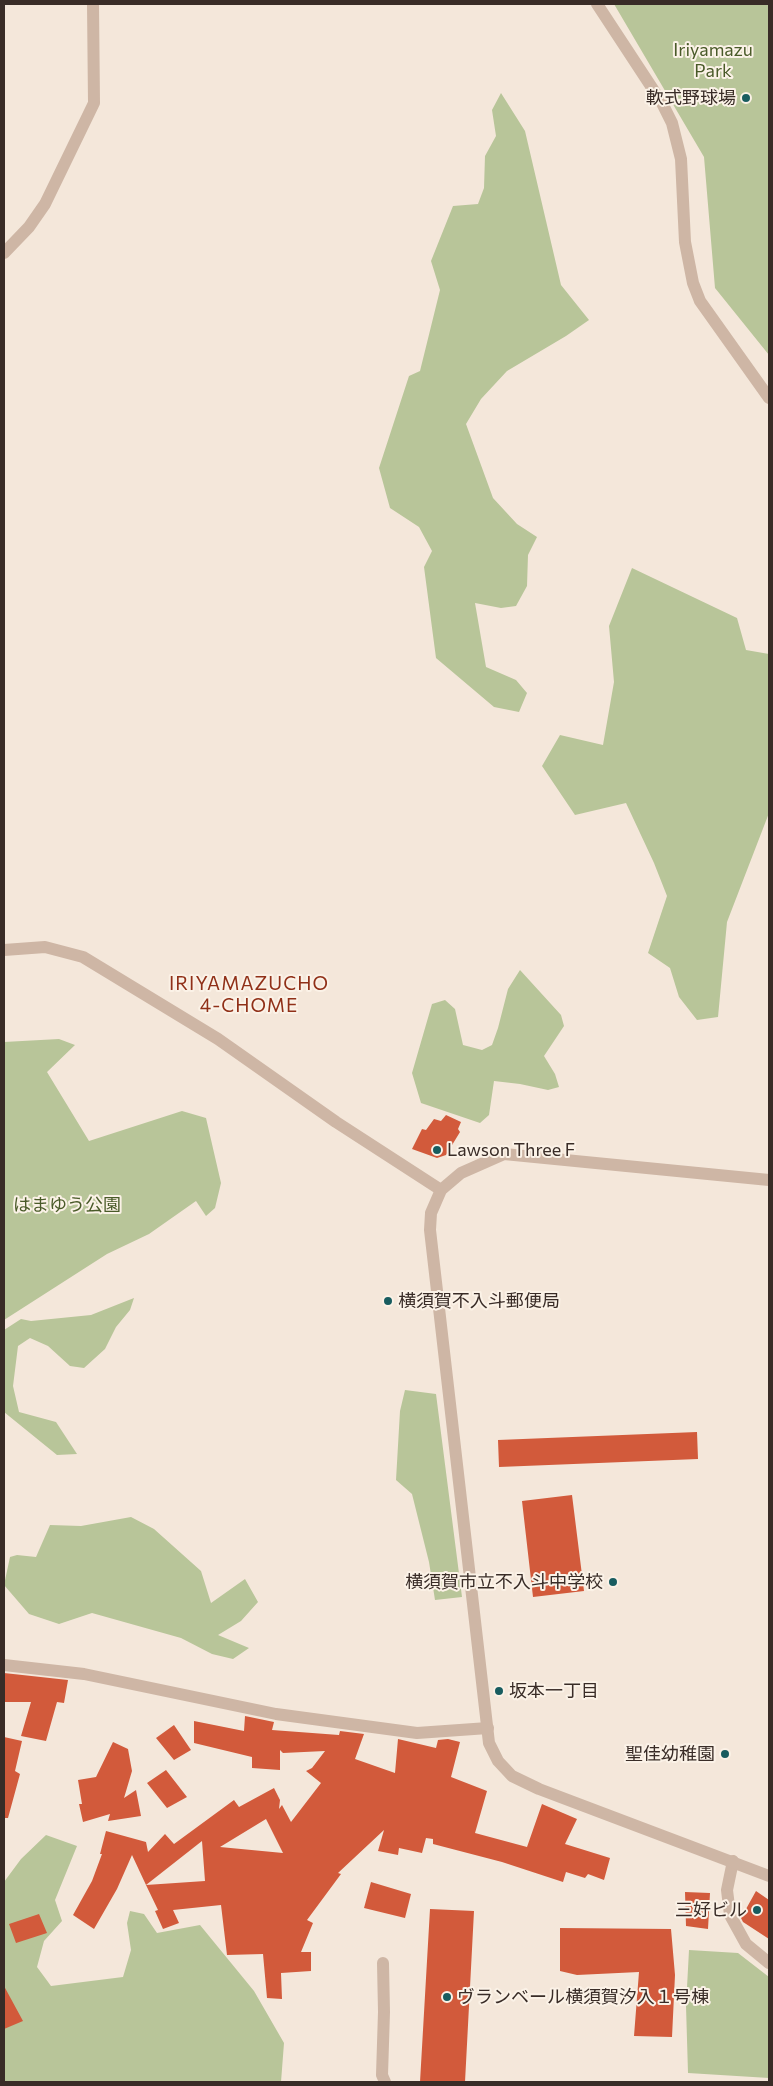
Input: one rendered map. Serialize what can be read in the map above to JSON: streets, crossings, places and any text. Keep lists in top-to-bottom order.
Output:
{
  "districts": ["IRIYAMAZUCHO 4-CHOME"],
  "parks": ["Iriyamazu Park", "はまゆう公園"],
  "places": [
    "軟式野球場",
    "Lawson Three F",
    "横須賀不入斗郵便局",
    "横須賀市立不入斗中学校",
    "坂本一丁目",
    "聖佳幼稚園",
    "三好ビル",
    "ヴランベール横須賀汐入１号棟"
  ]
}
